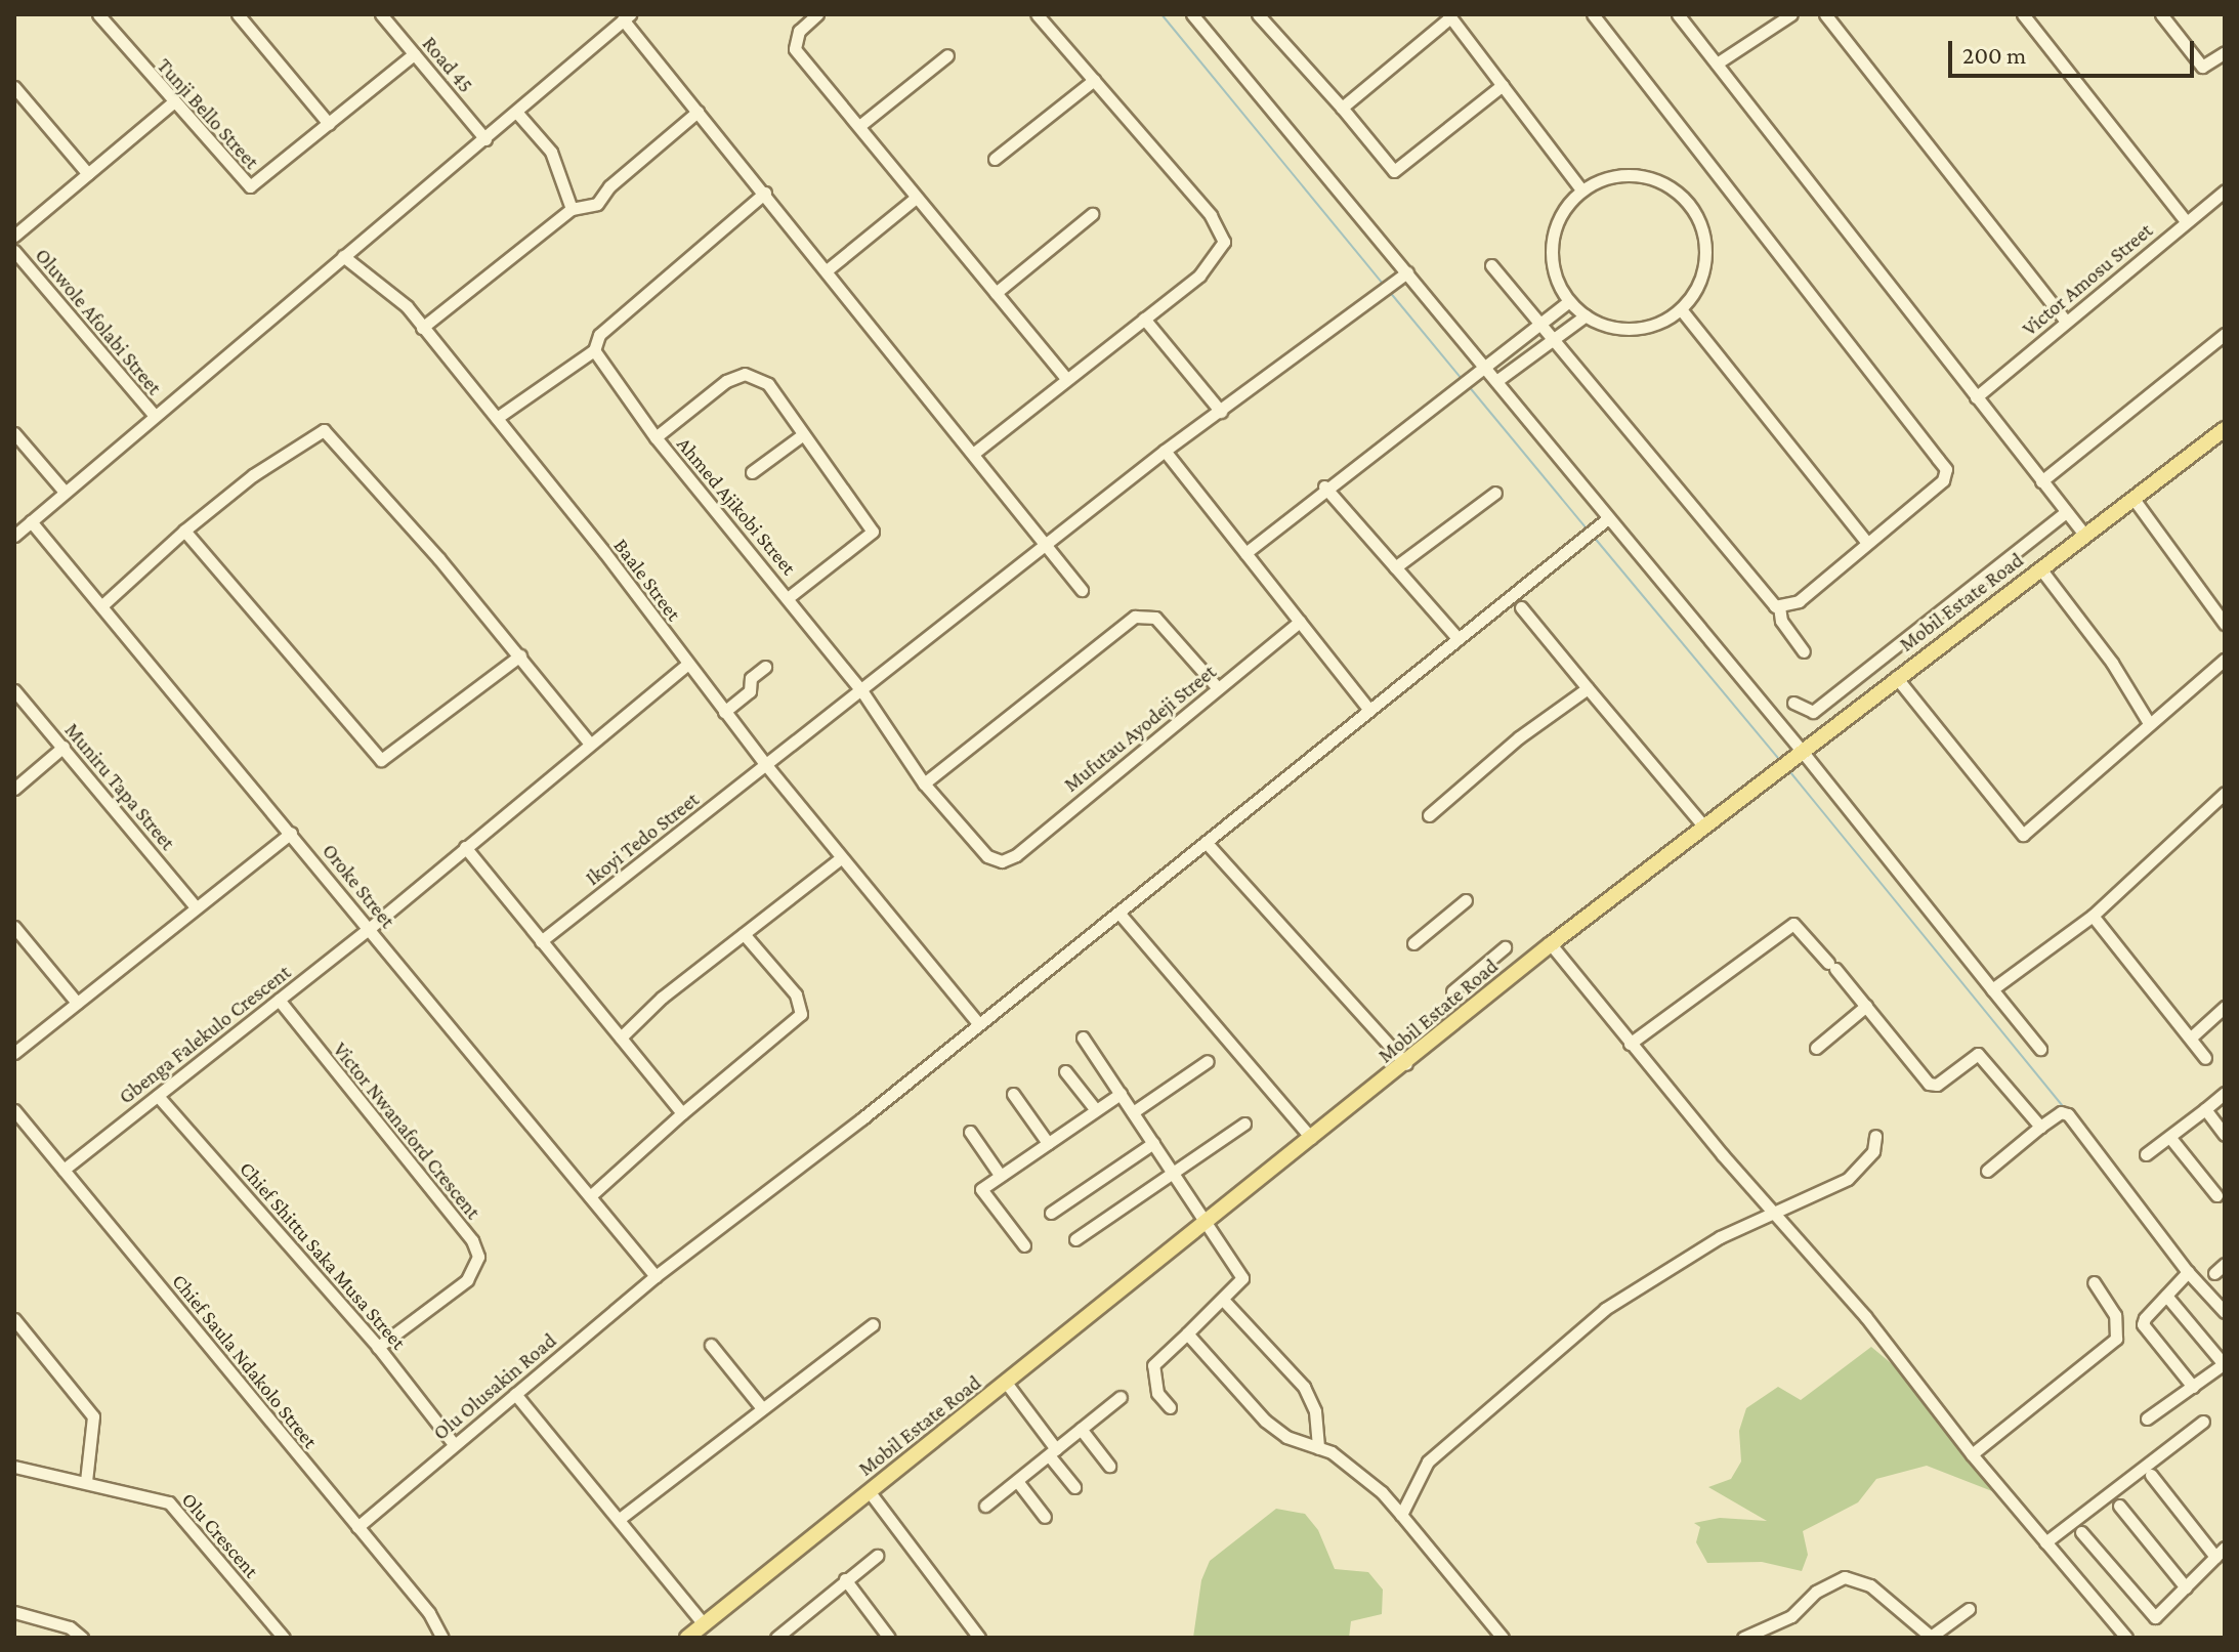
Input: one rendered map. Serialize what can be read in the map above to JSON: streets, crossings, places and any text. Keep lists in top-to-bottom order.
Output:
{
  "streets": {
    "main road": ["Mobil Estate Road"],
    "street": [
      "Road 45",
      "Tunji Bello Street",
      "Victor Amosu Street",
      "Oluwole Afolabi Street",
      "Ahmed Ajikobi Street",
      "Baale Street",
      "Mufutau Ayodeji Street",
      "Muniru Tapa Street",
      "Ikoyi Tedo Street",
      "Oroke Street",
      "Gbenga Falekulo Crescent",
      "Victor Nwanaford Crescent",
      "Chief Shittu Saka Musa Street",
      "Chief Saula Ndakolo Street",
      "Olu Olusakin Road",
      "Olu Crescent"
    ]
  },
  "crossings": [
    ["Road 45", "Tunji Bello Street"],
    ["Ahmed Ajikobi Street", "Mufutau Ayodeji Street"],
    ["Ahmed Ajikobi Street", "Ikoyi Tedo Street"],
    ["Baale Street", "Ikoyi Tedo Street"],
    ["Baale Street", "Gbenga Falekulo Crescent"],
    ["Baale Street", "Olu Olusakin Road"],
    ["Oroke Street", "Gbenga Falekulo Crescent"],
    ["Oroke Street", "Olu Olusakin Road"],
    ["Gbenga Falekulo Crescent", "Victor Nwanaford Crescent"],
    ["Gbenga Falekulo Crescent", "Chief Shittu Saka Musa Street"],
    ["Gbenga Falekulo Crescent", "Chief Saula Ndakolo Street"],
    ["Victor Nwanaford Crescent", "Chief Shittu Saka Musa Street"],
    ["Chief Shittu Saka Musa Street", "Olu Olusakin Road"],
    ["Chief Saula Ndakolo Street", "Olu Olusakin Road"]
  ],
  "scale_bar": "200 m"
}
